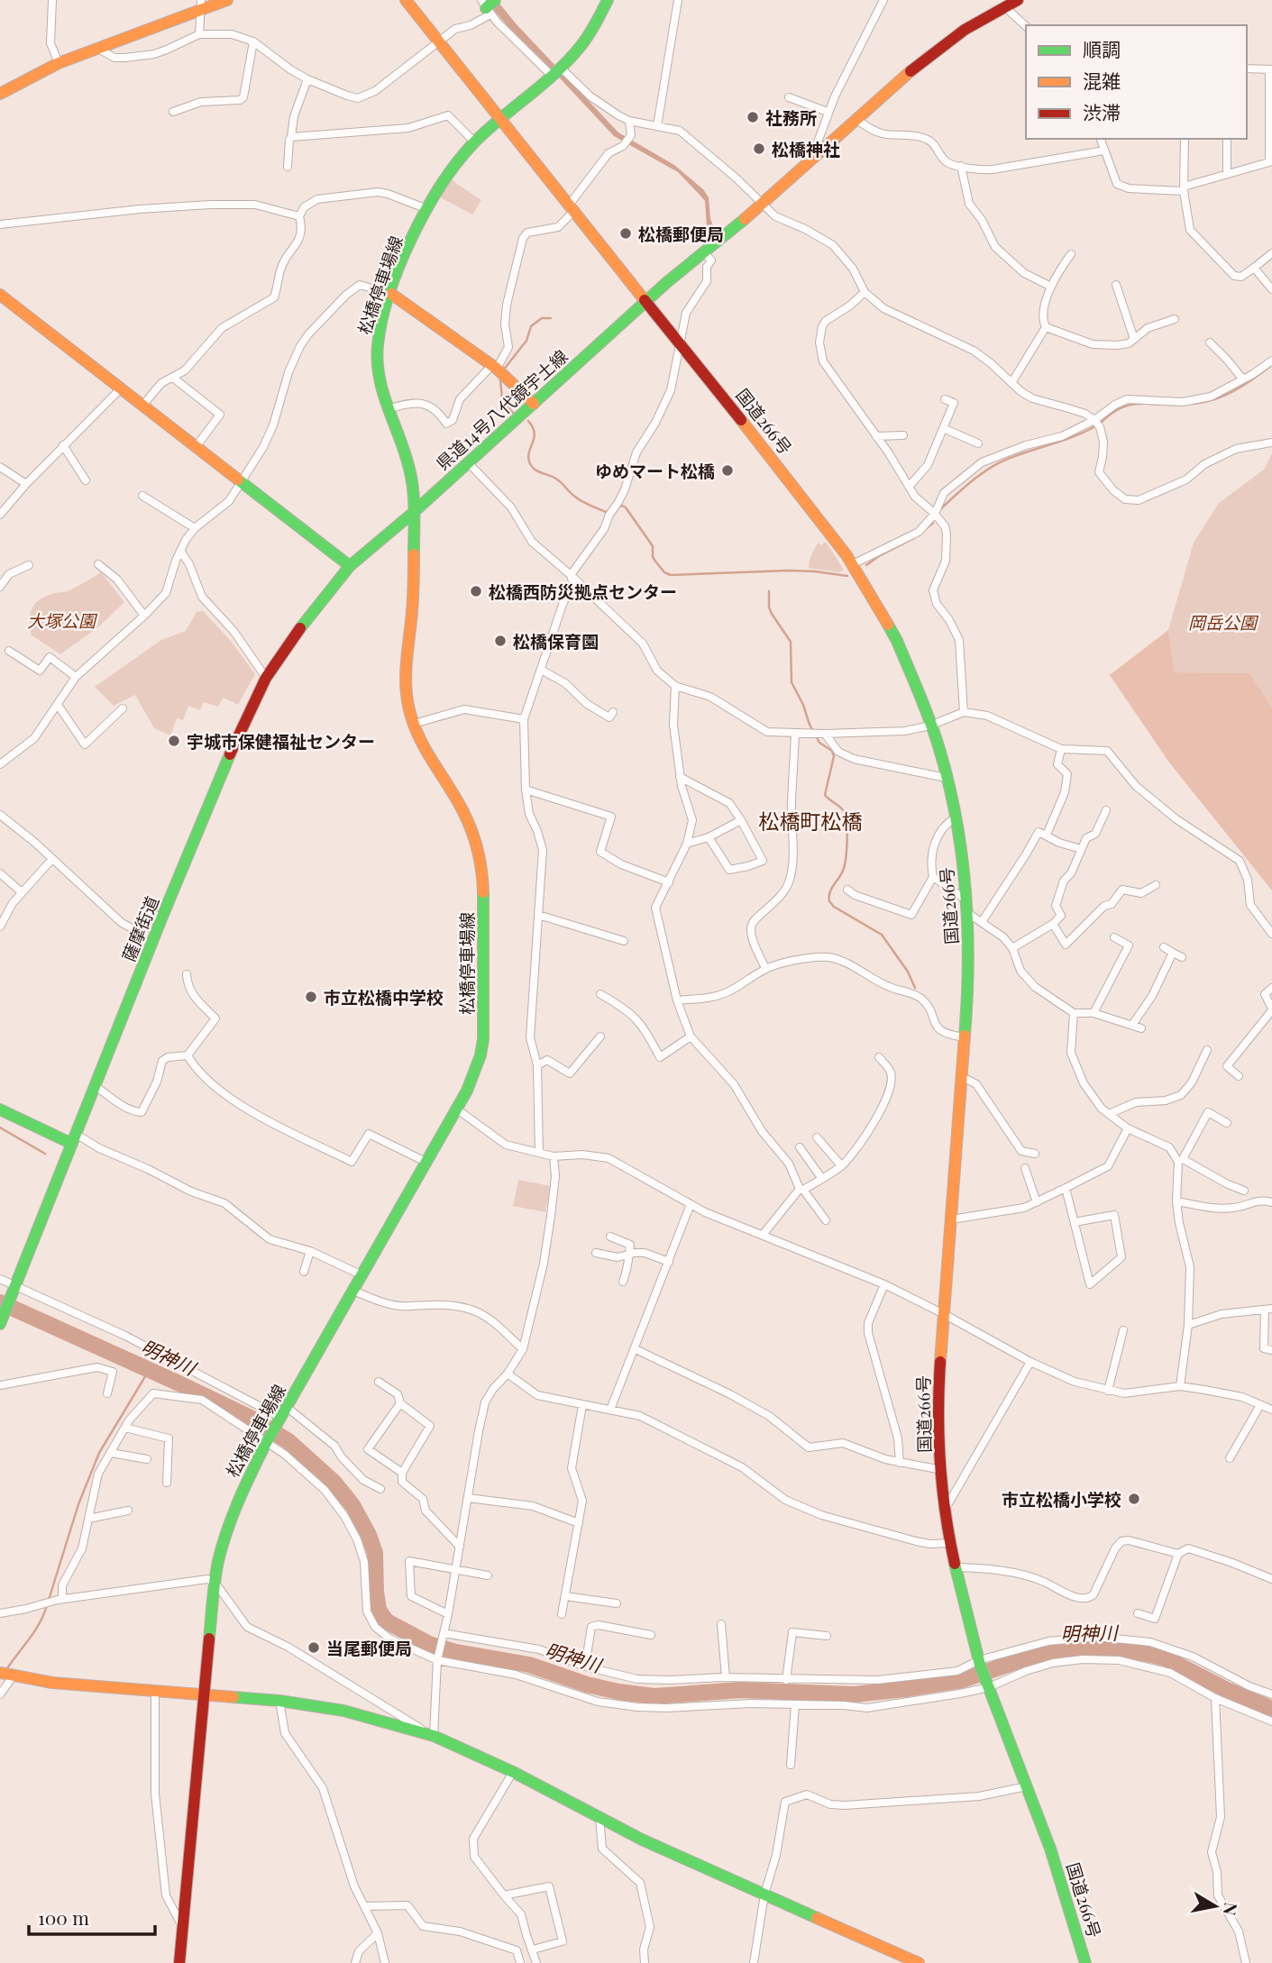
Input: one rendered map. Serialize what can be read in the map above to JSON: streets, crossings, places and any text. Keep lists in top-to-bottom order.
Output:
{
  "streets": {
    "main road": [
      "松橋停車場線",
      "県道14号八代鏡宇土線",
      "国道266号",
      "薩摩街道"
    ]
  },
  "crossings": [
    ["松橋停車場線", "県道14号八代鏡宇土線"],
    ["松橋停車場線", "国道266号"],
    ["県道14号八代鏡宇土線", "国道266号"],
    ["県道14号八代鏡宇土線", "薩摩街道"]
  ],
  "districts": ["松橋町松橋"],
  "water": ["明神川"],
  "parks": ["大塚公園", "岡岳公園"],
  "places": [
    "社務所",
    "松橋神社",
    "松橋郵便局",
    "ゆめマート松橋",
    "松橋西防災拠点センター",
    "松橋保育園",
    "宇城市保健福祉センター",
    "市立松橋中学校",
    "市立松橋小学校",
    "当尾郵便局"
  ],
  "legend": ["順調", "混雑", "渋滞"],
  "scale_bar": "100 m",
  "north": "right"
}
